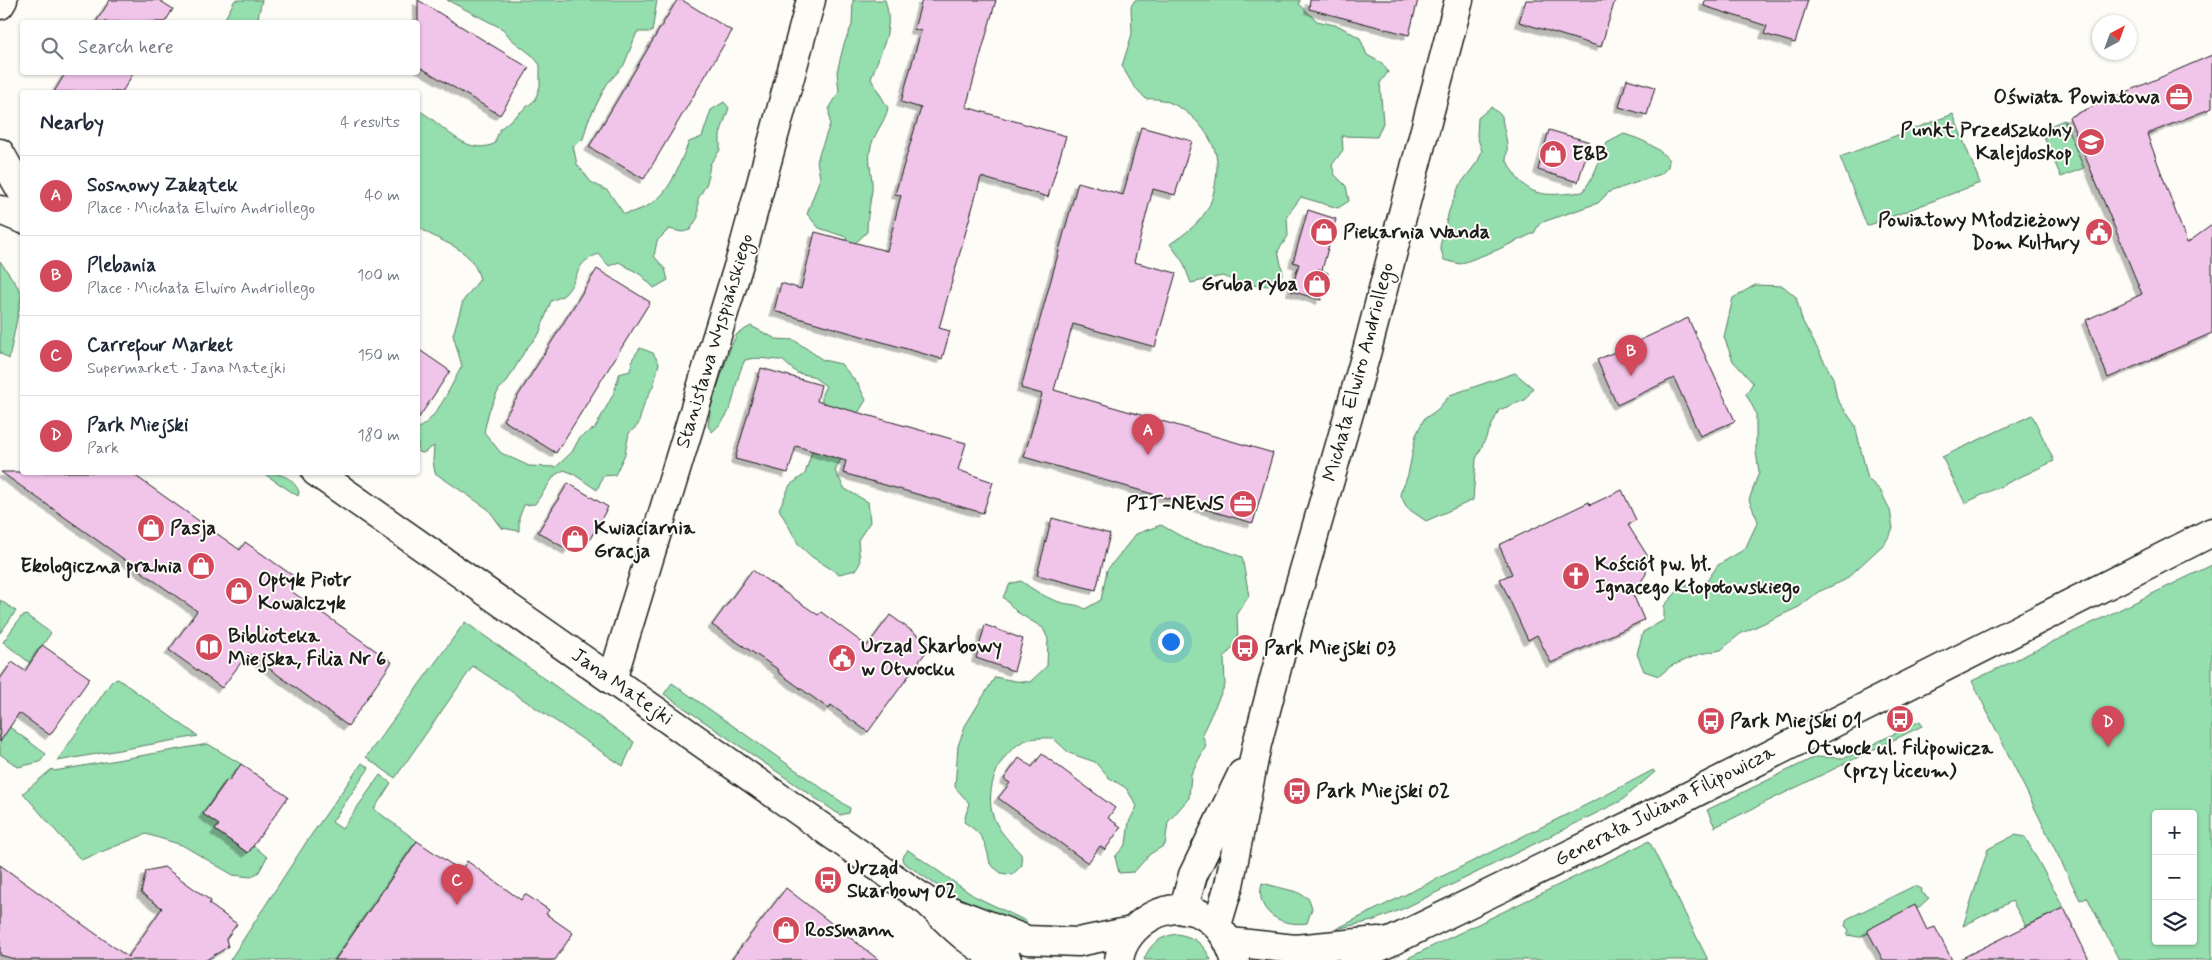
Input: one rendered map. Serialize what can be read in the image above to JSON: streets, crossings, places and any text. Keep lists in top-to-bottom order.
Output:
{
  "streets": {
    "main road": [
      "Stanisława Wyspiańskiego",
      "Michała Elwiro Andriollego",
      "Jana Matejki",
      "Generała Juliana Filipowicza"
    ]
  },
  "crossings": [
    ["Stanisława Wyspiańskiego", "Jana Matejki"]
  ],
  "places": {
    "office": ["Oświata Powiatowa", "PIT-NEWS"],
    "school or university": ["Punkt Przedszkolny Kalejdoskop"],
    "shop": [
      "E&B",
      "Piekarnia Wanda",
      "Gruba ryba",
      "Pasja",
      "Kwiaciarnia Gracja",
      "Ekologiczna pralnia",
      "Optyk Piotr Kowalczyk",
      "Rossmann"
    ],
    "public building": ["Powiatowy Młodzieżowy Dom Kultury", "Urząd Skarbowy w Otwocku"],
    "church": ["Kościół pw. bł. Ignacego Kłopotowskiego"],
    "library": ["Biblioteka Miejska, Filia Nr 6"],
    "bus stop": [
      "Park Miejski 03",
      "Otwock ul. Filipowicza (przy liceum)",
      "Park Miejski 01",
      "Park Miejski 02",
      "Urząd Skarbowy 02"
    ]
  },
  "north": "top right",
  "page": {
    "search": "Search here",
    "heading": ["Nearby", "4 results"],
    "list": [
      {
        "mark": "A",
        "name": "Sosnowy Zakątek",
        "note": "Place · Michała Elwiro Andriollego",
        "value": "40 m"
      },
      {
        "mark": "B",
        "name": "Plebania",
        "note": "Place · Michała Elwiro Andriollego",
        "value": "100 m"
      },
      {
        "mark": "C",
        "name": "Carrefour Market",
        "note": "Supermarket · Jana Matejki",
        "value": "150 m"
      },
      {
        "mark": "D",
        "name": "Park Miejski",
        "note": "Park",
        "value": "180 m"
      }
    ],
    "pins": [
      "B",
      "A",
      "D",
      "C"
    ],
    "map_buttons": ["+", "−"]
  }
}
